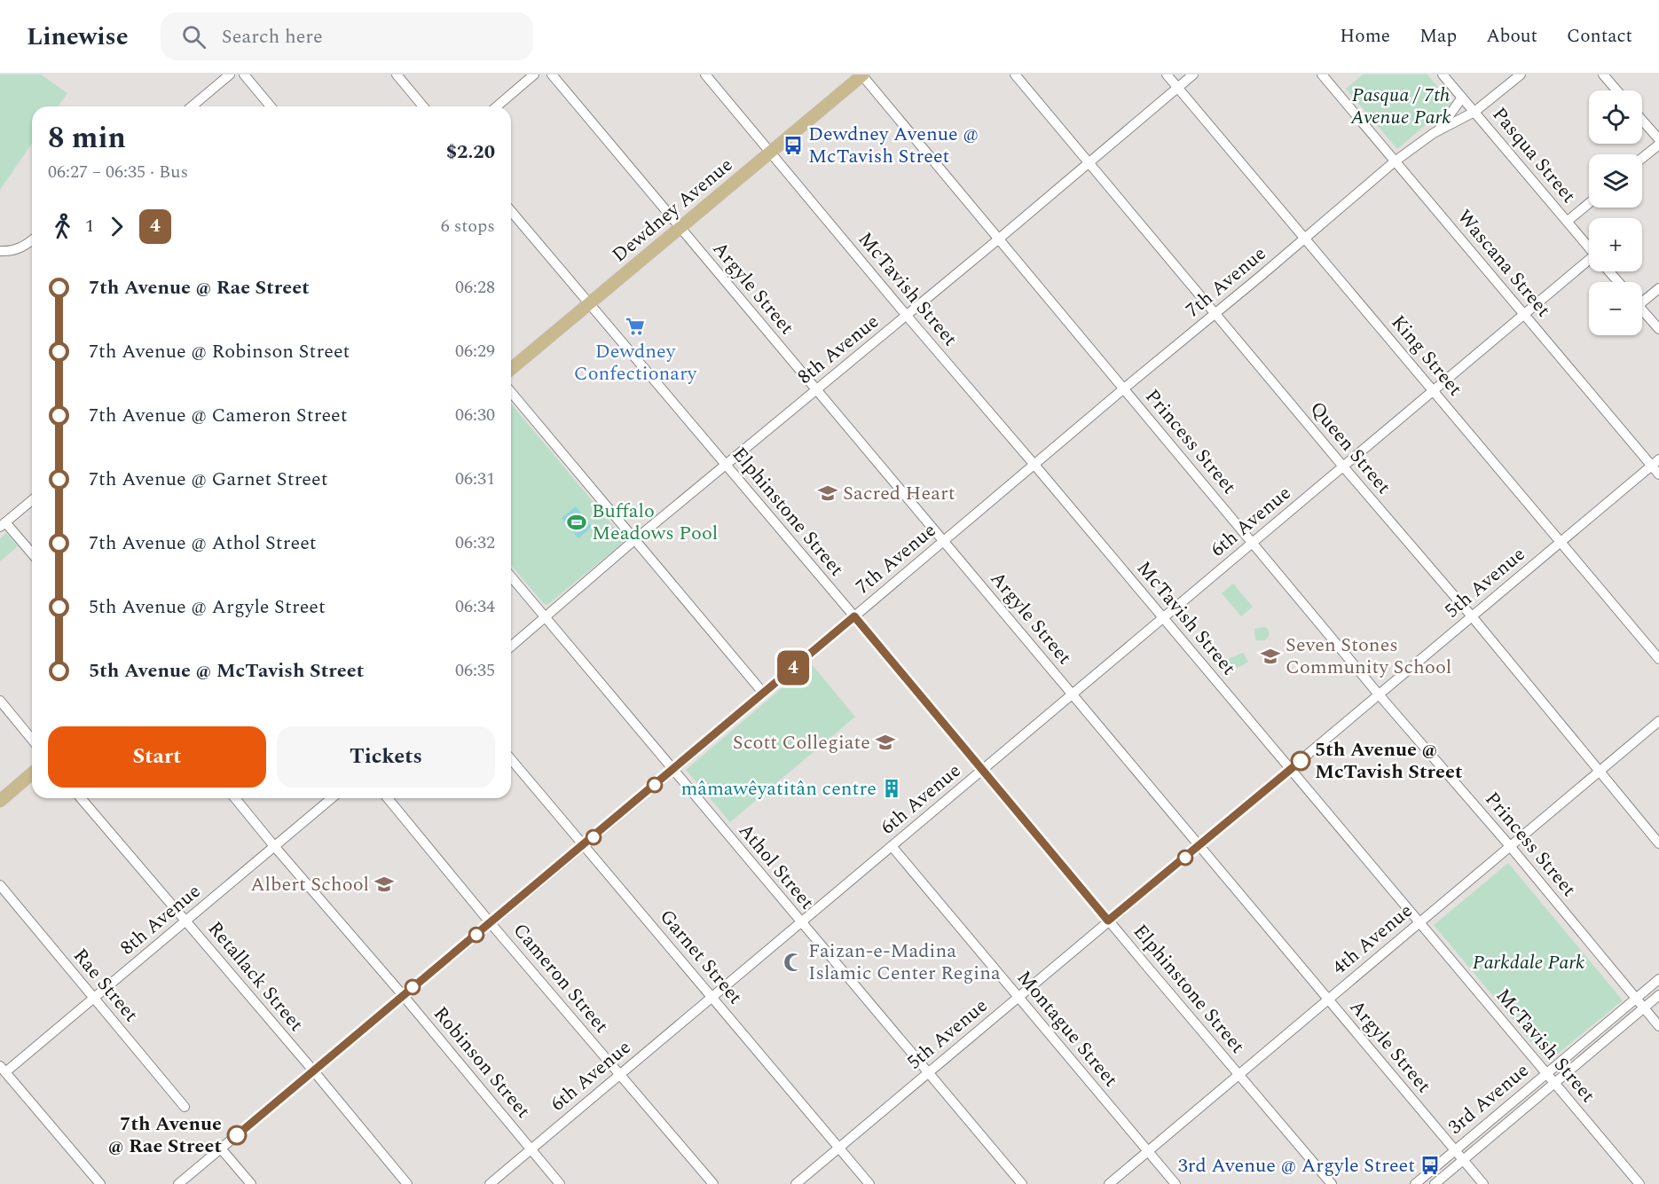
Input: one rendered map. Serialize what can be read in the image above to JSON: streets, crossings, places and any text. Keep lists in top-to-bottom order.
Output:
{
  "streets": {
    "main road": ["Dewdney Avenue"],
    "street": [
      "Pasqua Street",
      "Wascana Street",
      "7th Avenue",
      "Argyle Street",
      "McTavish Street",
      "8th Avenue",
      "King Street",
      "Princess Street",
      "Queen Street",
      "Elphinstone Street",
      "6th Avenue",
      "5th Avenue",
      "Athol Street",
      "4th Avenue",
      "Garnet Street",
      "Retallack Street",
      "Cameron Street",
      "Rae Street",
      "Montague Street",
      "Robinson Street",
      "3rd Avenue"
    ]
  },
  "crossings": [
    ["Pasqua Street", "7th Avenue"],
    ["Dewdney Avenue", "Argyle Street"],
    ["Dewdney Avenue", "McTavish Street"],
    ["Dewdney Avenue", "Princess Street"],
    ["Dewdney Avenue", "Elphinstone Street"],
    ["Wascana Street", "7th Avenue"],
    ["Wascana Street", "6th Avenue"],
    ["Wascana Street", "5th Avenue"],
    ["7th Avenue", "Argyle Street"],
    ["7th Avenue", "McTavish Street"],
    ["7th Avenue", "King Street"],
    ["7th Avenue", "Princess Street"],
    ["7th Avenue", "Queen Street"],
    ["7th Avenue", "Elphinstone Street"],
    ["7th Avenue", "Athol Street"],
    ["7th Avenue", "Garnet Street"],
    ["7th Avenue", "Retallack Street"],
    ["7th Avenue", "Cameron Street"],
    ["7th Avenue", "Robinson Street"],
    ["Argyle Street", "8th Avenue"],
    ["Argyle Street", "6th Avenue"],
    ["Argyle Street", "5th Avenue"],
    ["Argyle Street", "4th Avenue"],
    ["Argyle Street", "3rd Avenue"],
    ["McTavish Street", "8th Avenue"],
    ["McTavish Street", "6th Avenue"],
    ["McTavish Street", "5th Avenue"],
    ["McTavish Street", "4th Avenue"],
    ["McTavish Street", "3rd Avenue"],
    ["8th Avenue", "King Street"],
    ["8th Avenue", "Princess Street"],
    ["8th Avenue", "Queen Street"],
    ["8th Avenue", "Elphinstone Street"],
    ["8th Avenue", "Athol Street"],
    ["8th Avenue", "Retallack Street"],
    ["8th Avenue", "Rae Street"],
    ["8th Avenue", "Robinson Street"],
    ["King Street", "6th Avenue"],
    ["King Street", "5th Avenue"],
    ["Princess Street", "6th Avenue"],
    ["Princess Street", "5th Avenue"],
    ["Princess Street", "4th Avenue"],
    ["Princess Street", "3rd Avenue"],
    ["Queen Street", "6th Avenue"],
    ["Queen Street", "5th Avenue"],
    ["Queen Street", "4th Avenue"],
    ["Elphinstone Street", "6th Avenue"],
    ["Elphinstone Street", "5th Avenue"],
    ["Elphinstone Street", "4th Avenue"],
    ["6th Avenue", "Athol Street"],
    ["6th Avenue", "Garnet Street"],
    ["6th Avenue", "Cameron Street"],
    ["6th Avenue", "Montague Street"],
    ["6th Avenue", "Robinson Street"],
    ["5th Avenue", "Athol Street"],
    ["5th Avenue", "Garnet Street"],
    ["5th Avenue", "Montague Street"],
    ["4th Avenue", "Montague Street"]
  ],
  "parks": ["Pasqua / 7th Avenue Park", "Parkdale Park"],
  "places": {
    "bus stop": ["Dewdney Avenue @ McTavish Street", "3rd Avenue @ Argyle Street"],
    "supermarket": ["Dewdney Confectionary"],
    "school or university": [
      "Sacred Heart",
      "Seven Stones Community School",
      "Scott Collegiate",
      "Albert School"
    ],
    "sports": ["Buffalo Meadows Pool"],
    "other": ["5th Avenue @ McTavish Street", "7th Avenue @ Rae Street"],
    "building": ["mâmawêyatitân centre"],
    "mosque": ["Faizan-e-Madina Islamic Center Regina"]
  },
  "lines": ["bus line 4"],
  "page": {
    "header": "Linewise",
    "search": "Search here",
    "nav": [
      "Home",
      "Map",
      "About",
      "Contact"
    ],
    "on_map": "4",
    "map_buttons": ["+", "−"],
    "heading": ["8 min", "06:27 – 06:35 · Bus", "$2.20"],
    "legs": ["1", "4", "6 stops"],
    "list": [
      {
        "name": "7th Avenue @ Rae Street",
        "value": "06:28"
      },
      {
        "name": "7th Avenue @ Robinson Street",
        "value": "06:29"
      },
      {
        "name": "7th Avenue @ Cameron Street",
        "value": "06:30"
      },
      {
        "name": "7th Avenue @ Garnet Street",
        "value": "06:31"
      },
      {
        "name": "7th Avenue @ Athol Street",
        "value": "06:32"
      },
      {
        "name": "5th Avenue @ Argyle Street",
        "value": "06:34"
      },
      {
        "name": "5th Avenue @ McTavish Street",
        "value": "06:35"
      }
    ],
    "buttons": ["Start", "Tickets"]
  }
}
